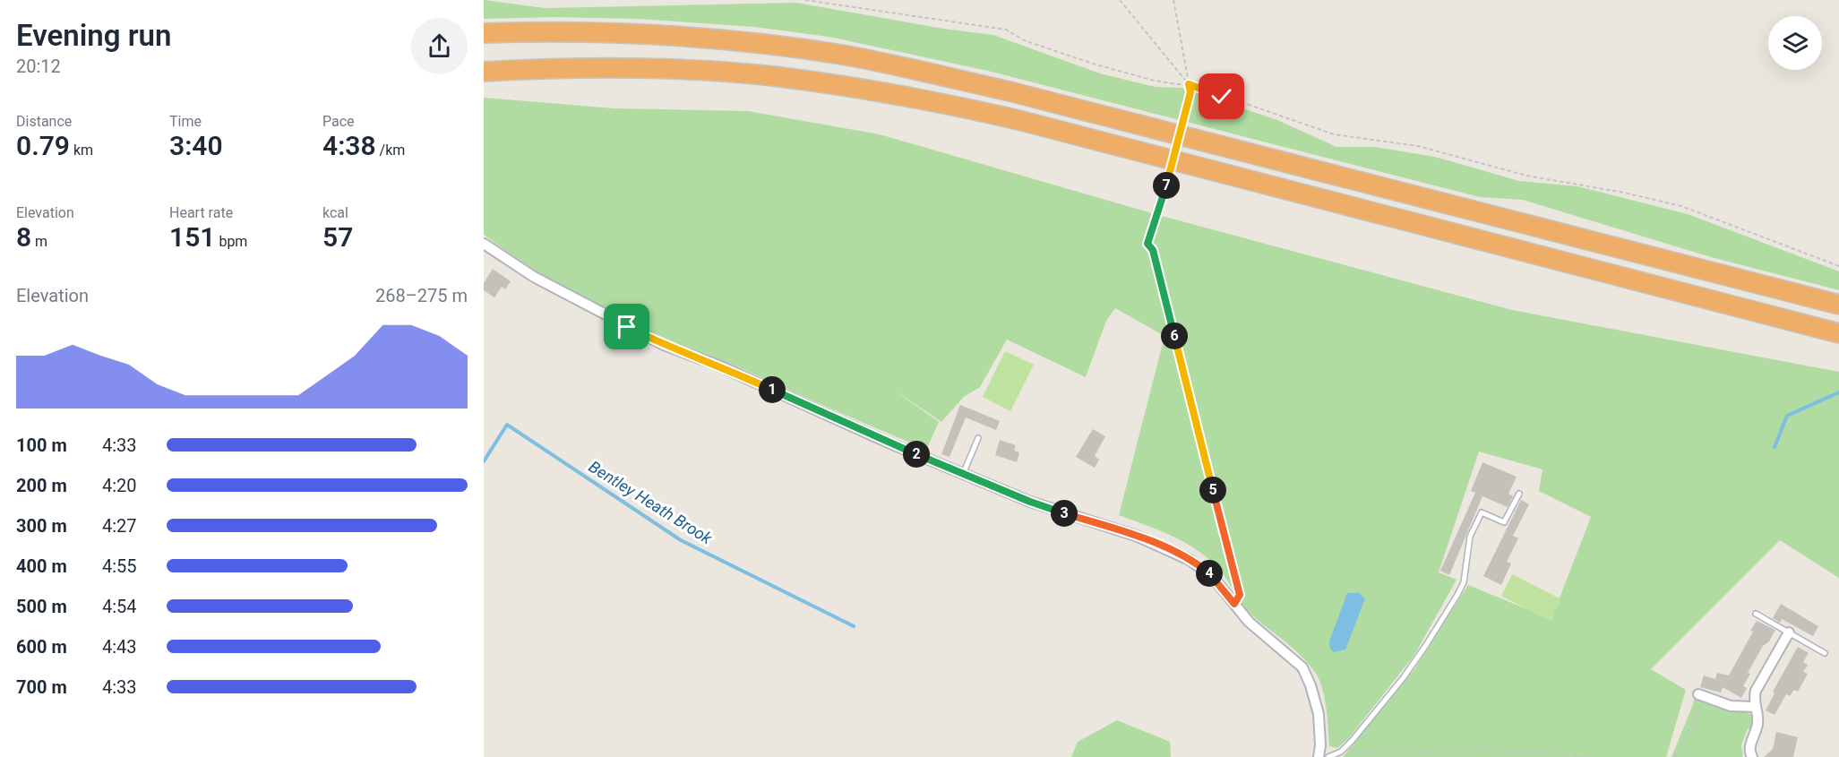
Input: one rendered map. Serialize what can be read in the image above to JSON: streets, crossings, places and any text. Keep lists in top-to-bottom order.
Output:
{
  "water": ["Bentley Heath Brook"],
  "page": {
    "heading": ["Evening run", "20:12"],
    "stats": [
      ["Distance", "0.79 km"],
      ["Time", "3:40"],
      ["Pace", "4:38 /km"],
      ["Elevation", "8 m"],
      ["Heart rate", "151 bpm"],
      ["kcal", "57"]
    ],
    "pins": [
      "7",
      "6",
      "1",
      "2",
      "5",
      "3",
      "4"
    ],
    "chart": ["Elevation", "268–275 m"],
    "list": [
      {
        "name": "100 m",
        "note": "4:33"
      },
      {
        "name": "200 m",
        "note": "4:20"
      },
      {
        "name": "300 m",
        "note": "4:27"
      },
      {
        "name": "400 m",
        "note": "4:55"
      },
      {
        "name": "500 m",
        "note": "4:54"
      },
      {
        "name": "600 m",
        "note": "4:43"
      },
      {
        "name": "700 m",
        "note": "4:33"
      }
    ]
  }
}
